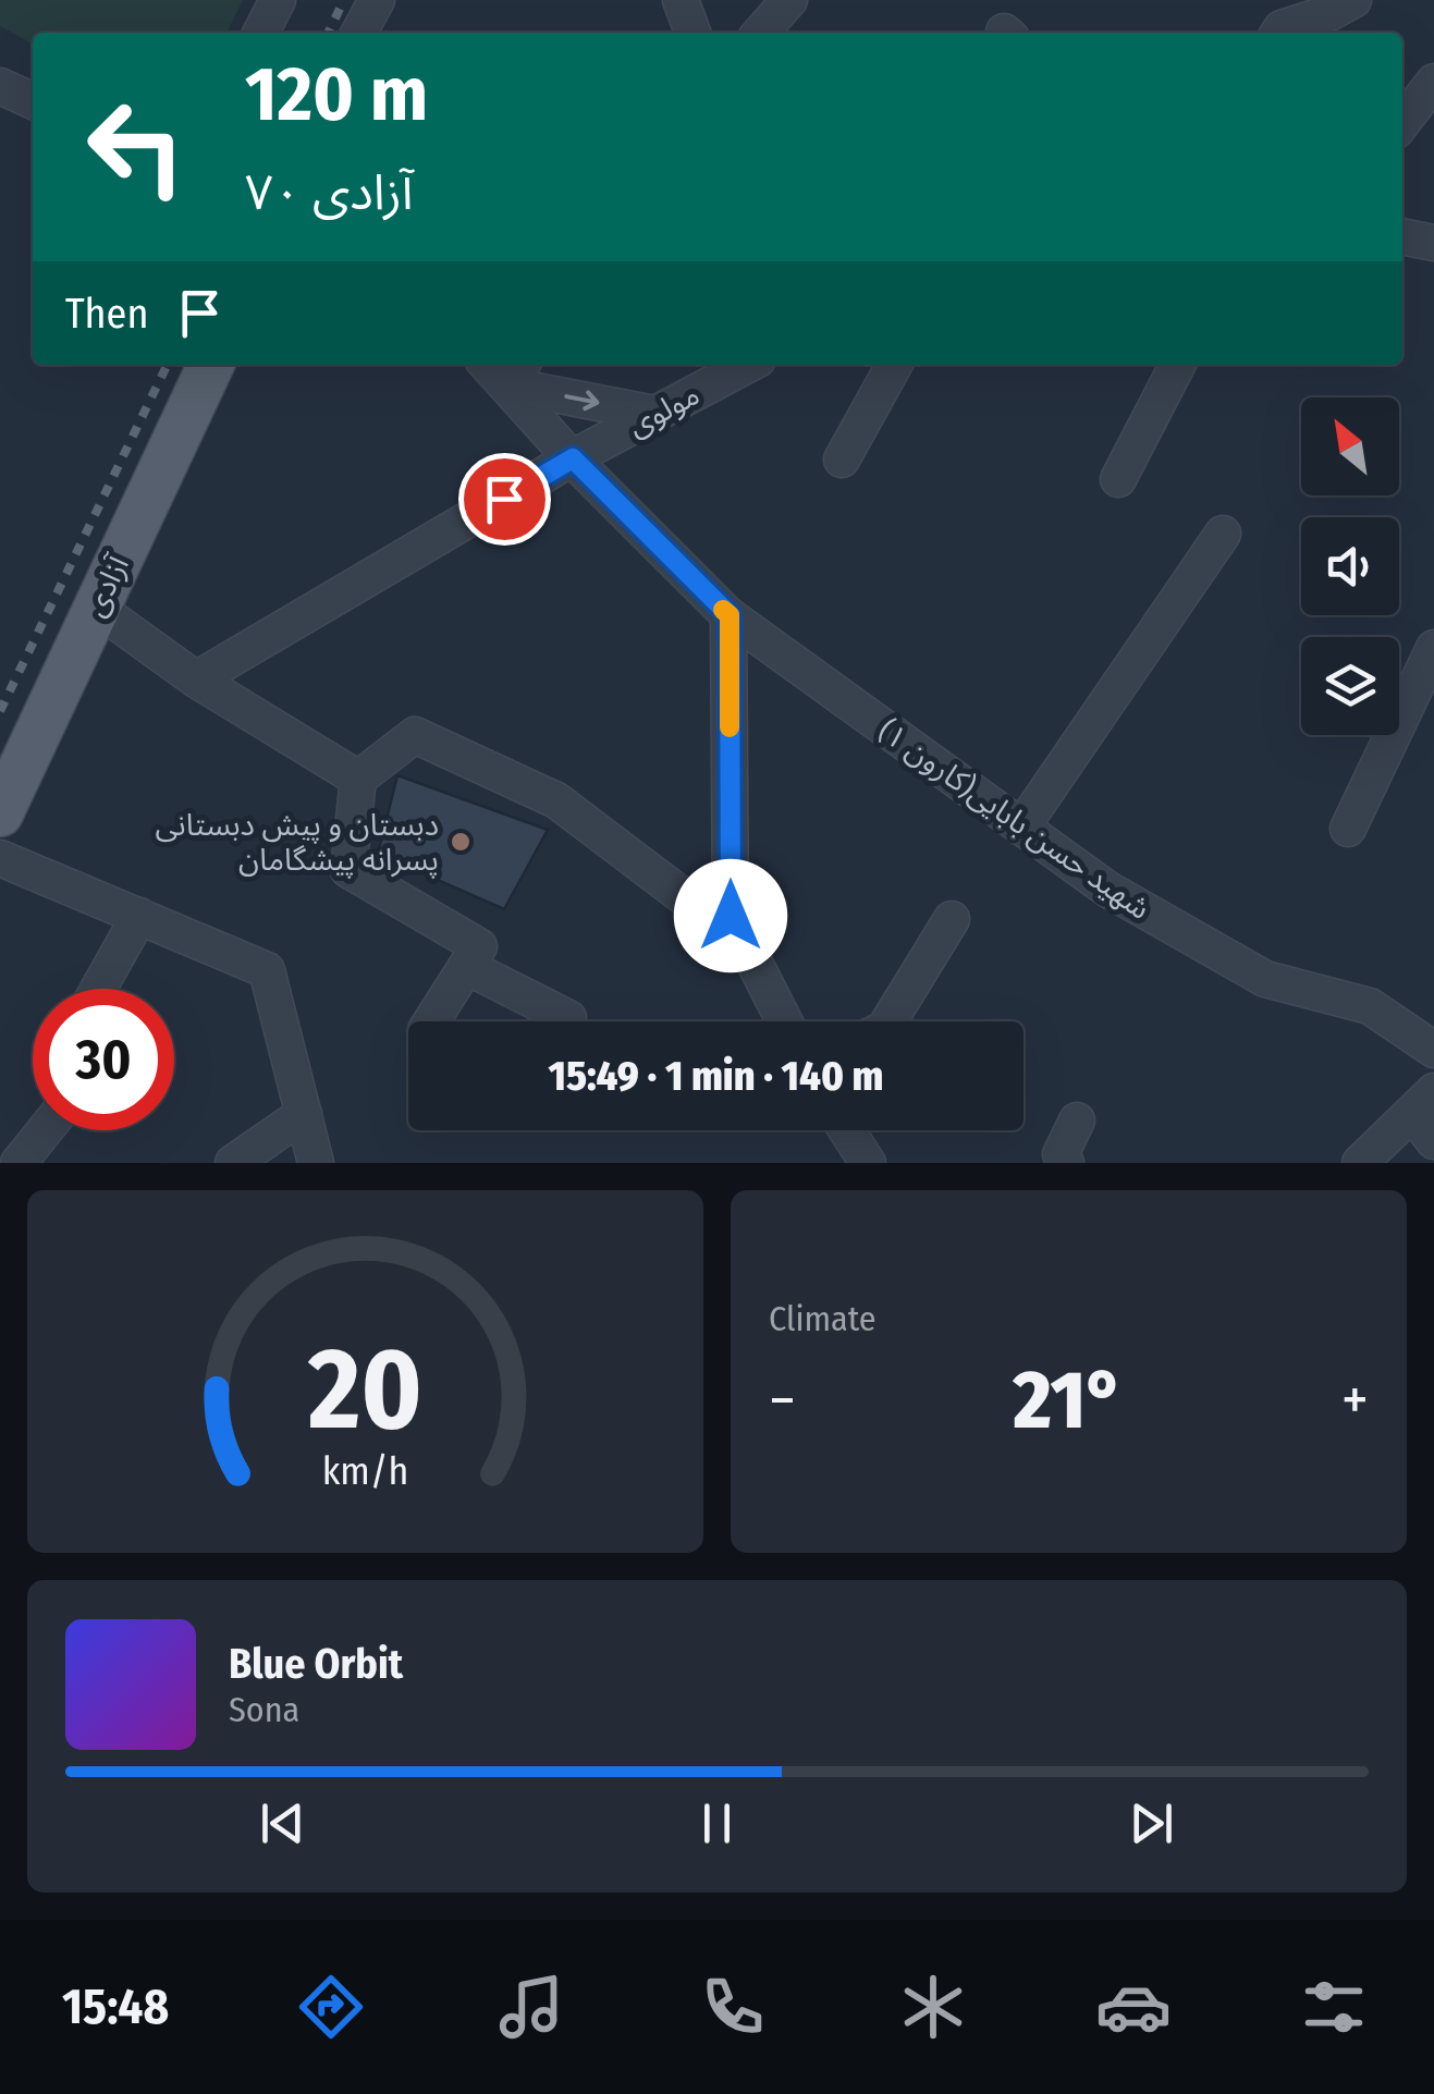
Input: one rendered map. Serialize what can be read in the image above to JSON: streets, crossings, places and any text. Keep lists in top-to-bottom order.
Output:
{
  "streets": {
    "main road": ["آزادی"],
    "street": ["مولوی", "شهید حسن بابایی(کارون ۱)"]
  },
  "crossings": [
    ["مولوی", "شهید حسن بابایی(کارون ۱)"]
  ],
  "places": ["دبستان و پیش دبستانی پسرانه پیشگامان"],
  "north": "top left",
  "page": {
    "turn": ["120 m", "آزادی ۷۰"],
    "then": "Then",
    "limit": "30",
    "trip": "15:49 · 1 min · 140 m",
    "tile": "Climate",
    "heat": ["−", "21°", "+"],
    "song": ["Blue Orbit", "Sona"],
    "tabs": "15:48",
    "gauge": ["20", "km/h"]
  }
}
